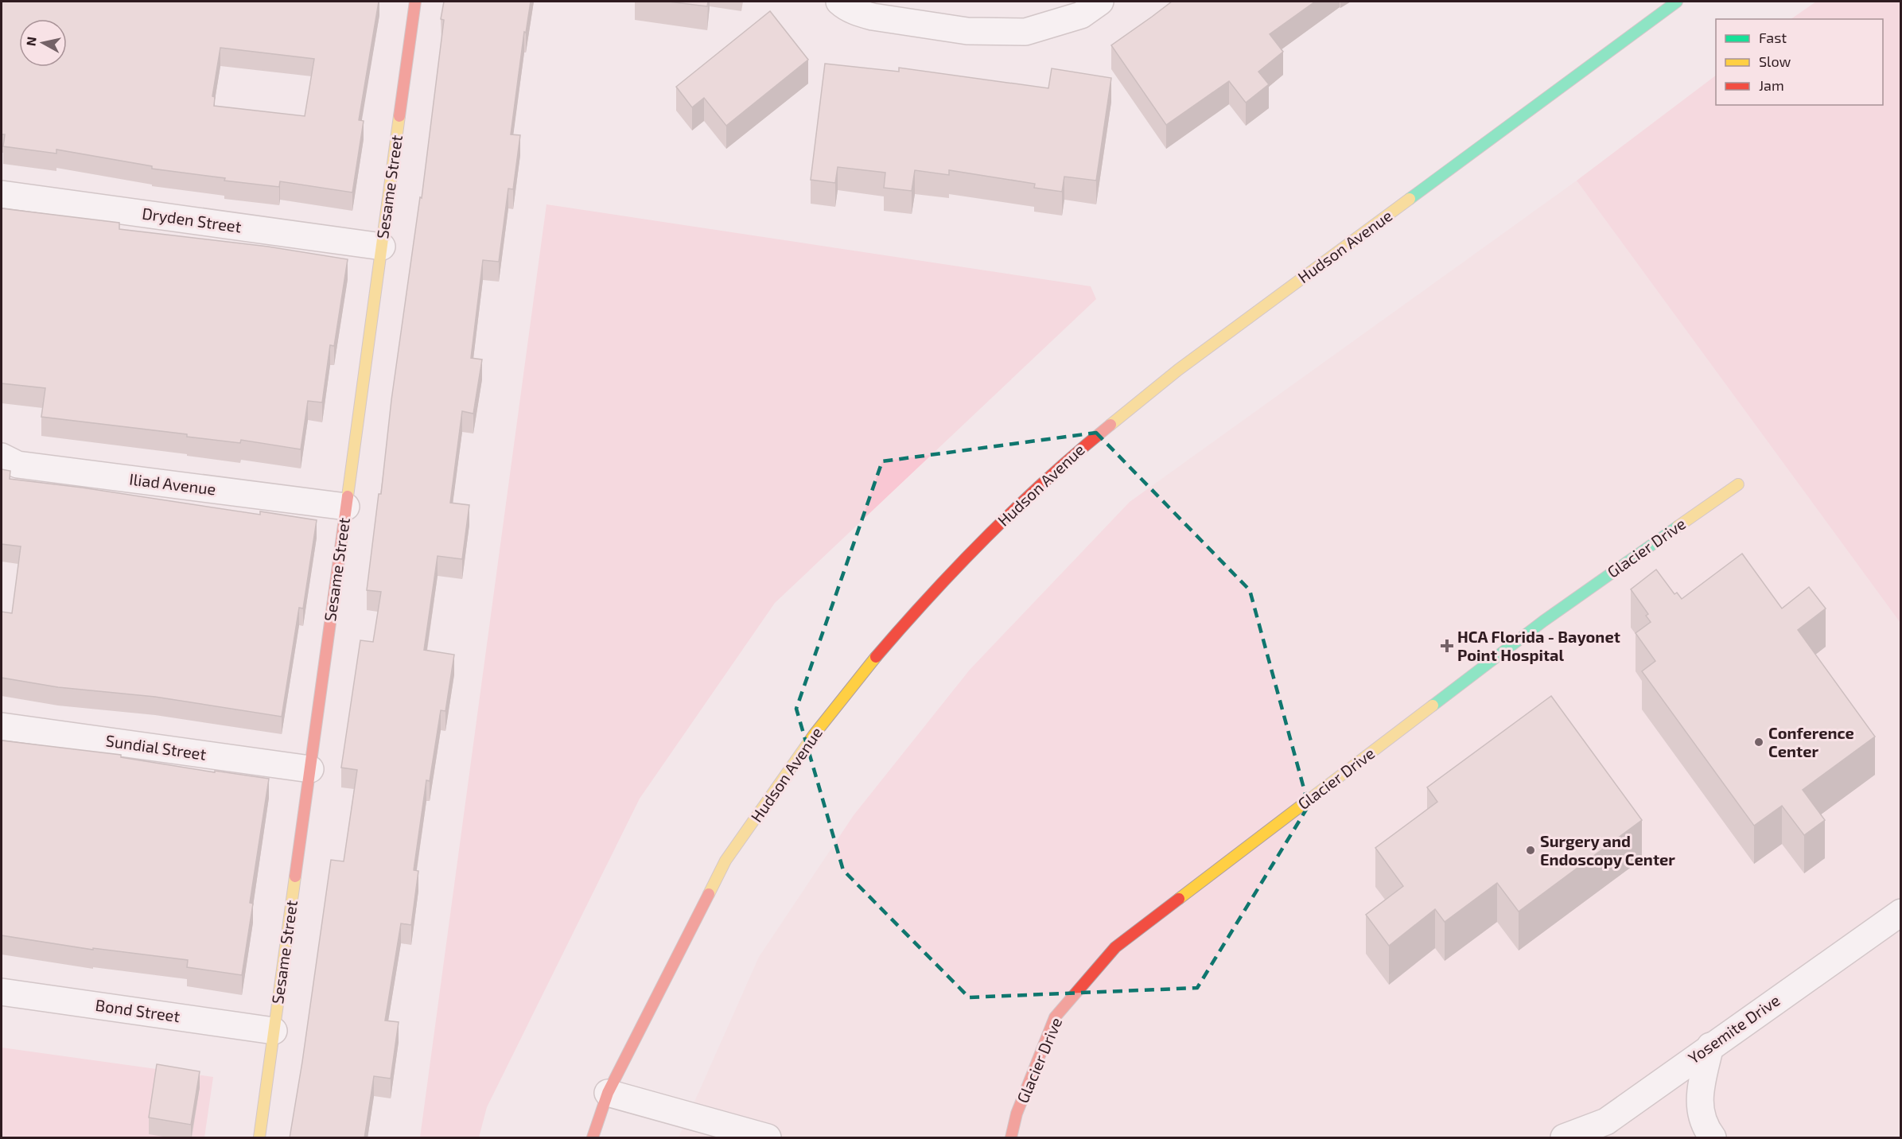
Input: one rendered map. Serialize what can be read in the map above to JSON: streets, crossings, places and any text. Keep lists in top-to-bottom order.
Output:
{
  "streets": {
    "street": [
      "Sesame Street",
      "Dryden Street",
      "Hudson Avenue",
      "Iliad Avenue",
      "Glacier Drive",
      "Sundial Street",
      "Bond Street",
      "Yosemite Drive"
    ]
  },
  "crossings": [
    ["Sesame Street", "Dryden Street"],
    ["Sesame Street", "Iliad Avenue"],
    ["Sesame Street", "Sundial Street"],
    ["Sesame Street", "Bond Street"]
  ],
  "places": {
    "health": ["HCA Florida - Bayonet Point Hospital"],
    "other": ["Conference Center", "Surgery and Endoscopy Center"]
  },
  "legend": ["Fast", "Slow", "Jam"],
  "north": "left"
}
